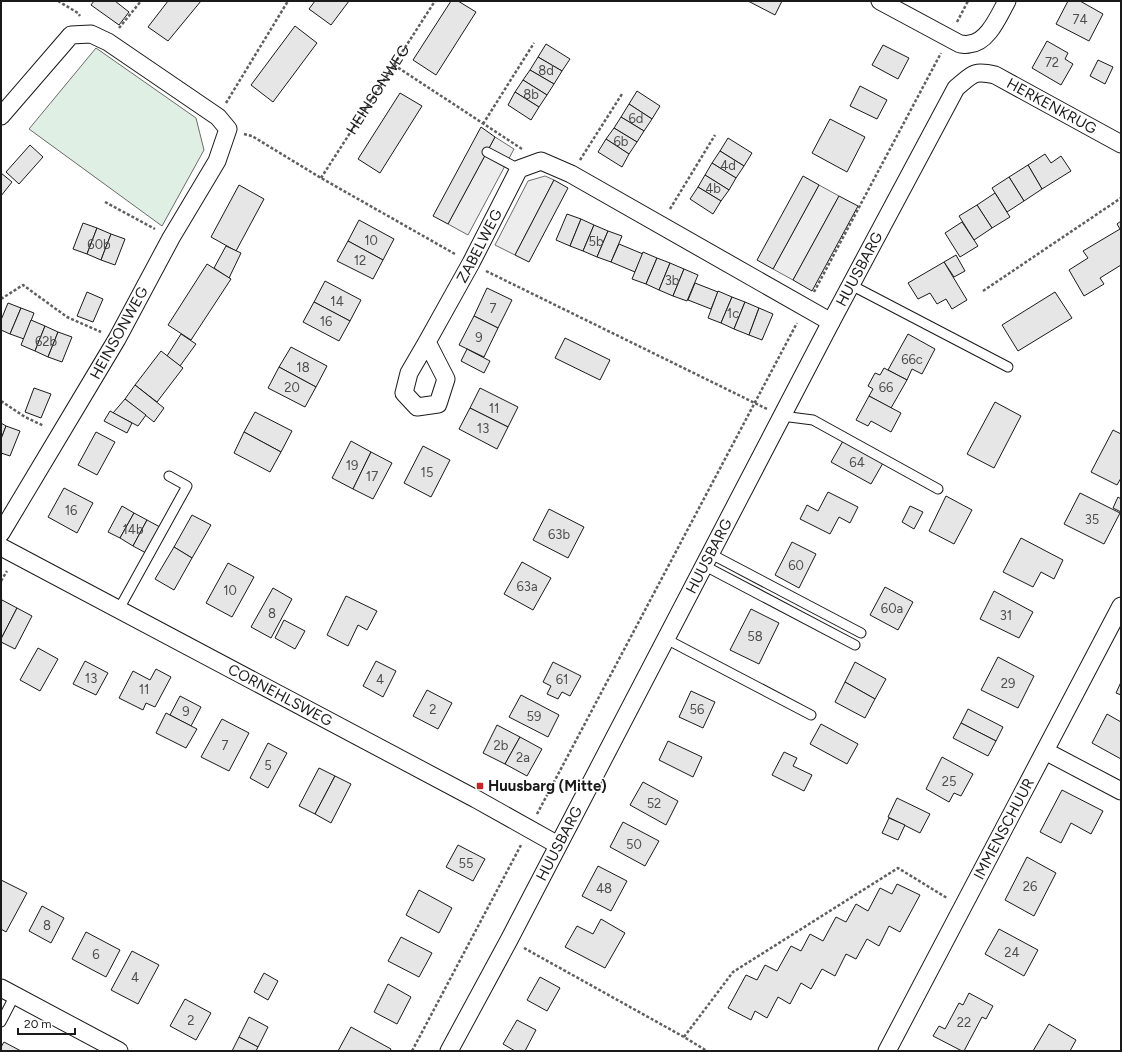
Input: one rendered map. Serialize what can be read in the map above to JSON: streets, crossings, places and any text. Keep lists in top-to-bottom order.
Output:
{
  "streets": {
    "street": [
      "HEINSONWEG",
      "HERKENKRUG",
      "ZABELWEG",
      "HUUSBARG",
      "CORNEHLSWEG",
      "IMMENSCHUUR"
    ]
  },
  "crossings": [
    ["HERKENKRUG", "HUUSBARG"],
    ["HUUSBARG", "CORNEHLSWEG"]
  ],
  "places": {
    "transit": ["Huusbarg (Mitte)"]
  },
  "house_numbers": [
    "74",
    "72",
    "8d",
    "8b",
    "6d",
    "6b",
    "4d",
    "4b",
    "10",
    "5b",
    "60b",
    "12",
    "3b",
    "14",
    "7",
    "1c",
    "16",
    "9",
    "62b",
    "66c",
    "18",
    "20",
    "66",
    "11",
    "13",
    "64",
    "19",
    "15",
    "17",
    "16",
    "35",
    "14b",
    "63b",
    "60",
    "63a",
    "10",
    "60a",
    "8",
    "31",
    "58",
    "13",
    "4",
    "61",
    "29",
    "11",
    "2",
    "56",
    "9",
    "59",
    "7",
    "2b",
    "2a",
    "5",
    "25",
    "52",
    "50",
    "55",
    "26",
    "48",
    "8",
    "24",
    "6",
    "4",
    "2",
    "22"
  ],
  "scale_bar": "20 m"
}
